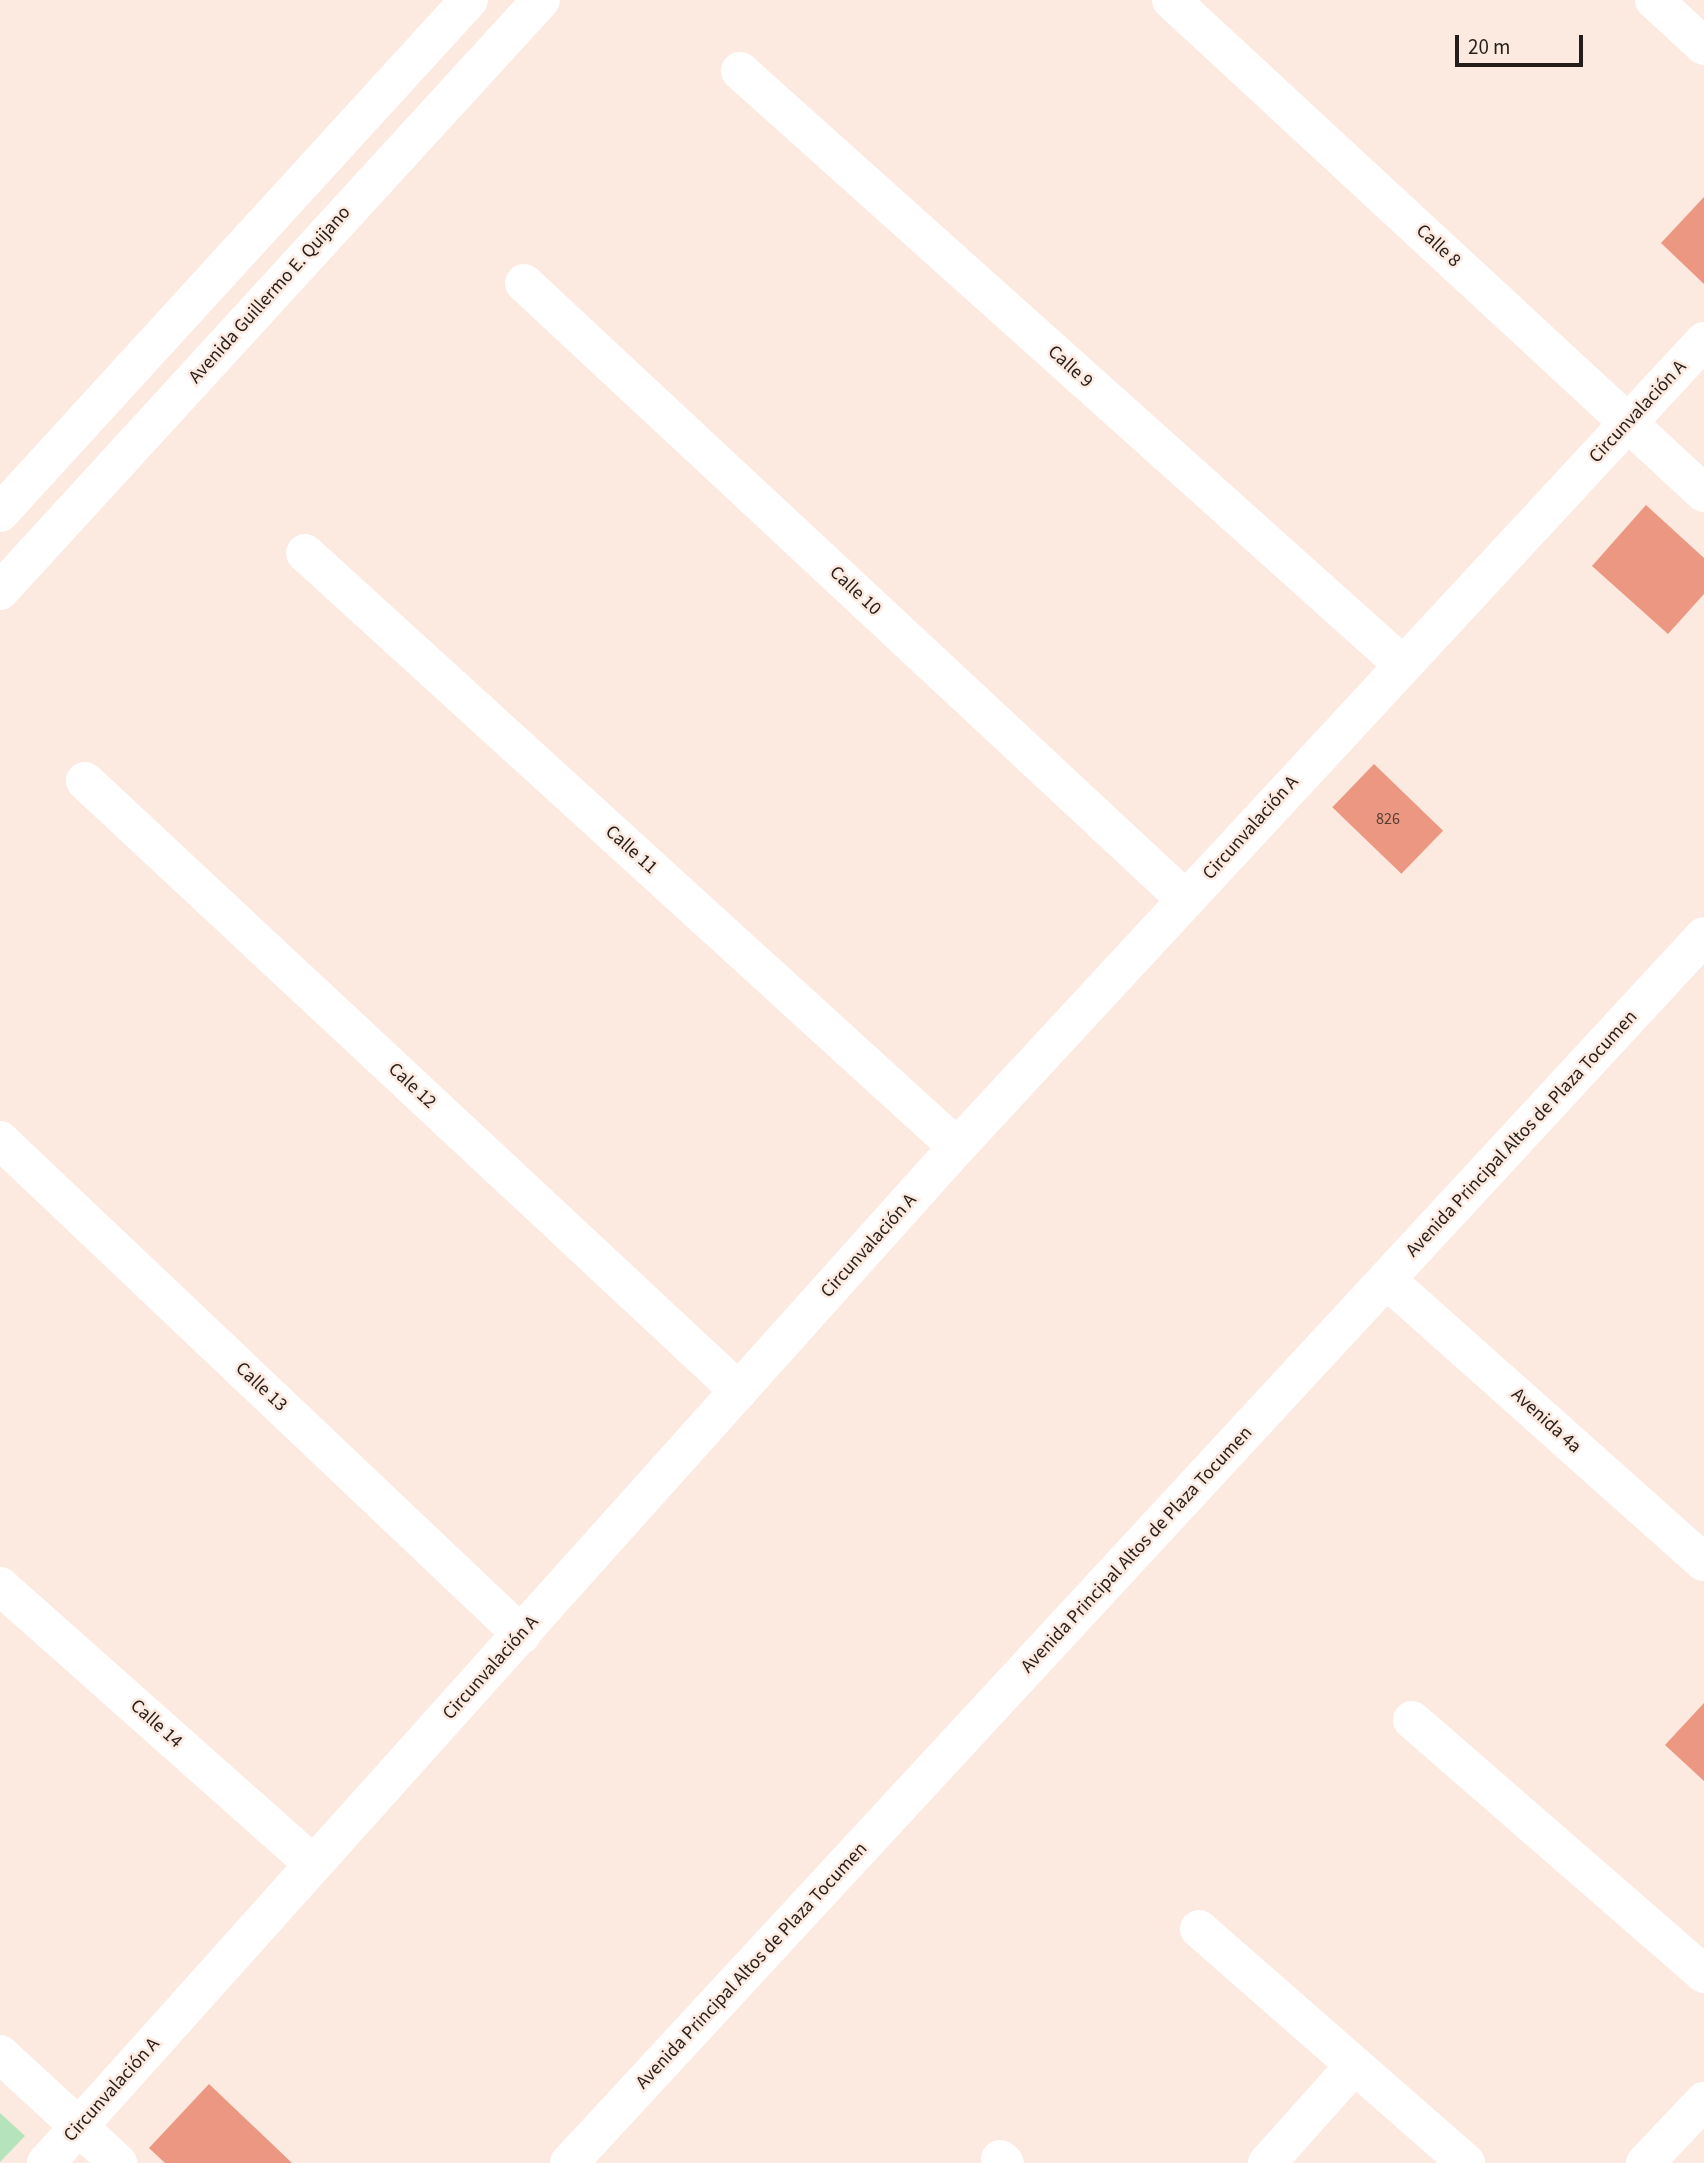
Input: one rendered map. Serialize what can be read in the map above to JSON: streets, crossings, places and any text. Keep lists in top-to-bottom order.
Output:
{
  "streets": {
    "street": [
      "Calle 8",
      "Avenida Guillermo E. Quijano",
      "Calle 9",
      "Circunvalación A",
      "Calle 10",
      "Calle 11",
      "Cale 12",
      "Avenida Principal Altos de Plaza Tocumen",
      "Calle 13",
      "Avenida 4a",
      "Calle 14"
    ]
  },
  "crossings": [
    ["Calle 8", "Circunvalación A"],
    ["Calle 9", "Circunvalación A"],
    ["Circunvalación A", "Calle 10"],
    ["Circunvalación A", "Calle 11"],
    ["Circunvalación A", "Cale 12"],
    ["Circunvalación A", "Calle 13"],
    ["Circunvalación A", "Calle 14"],
    ["Avenida Principal Altos de Plaza Tocumen", "Avenida 4a"]
  ],
  "house_numbers": ["826"],
  "scale_bar": "20 m"
}
